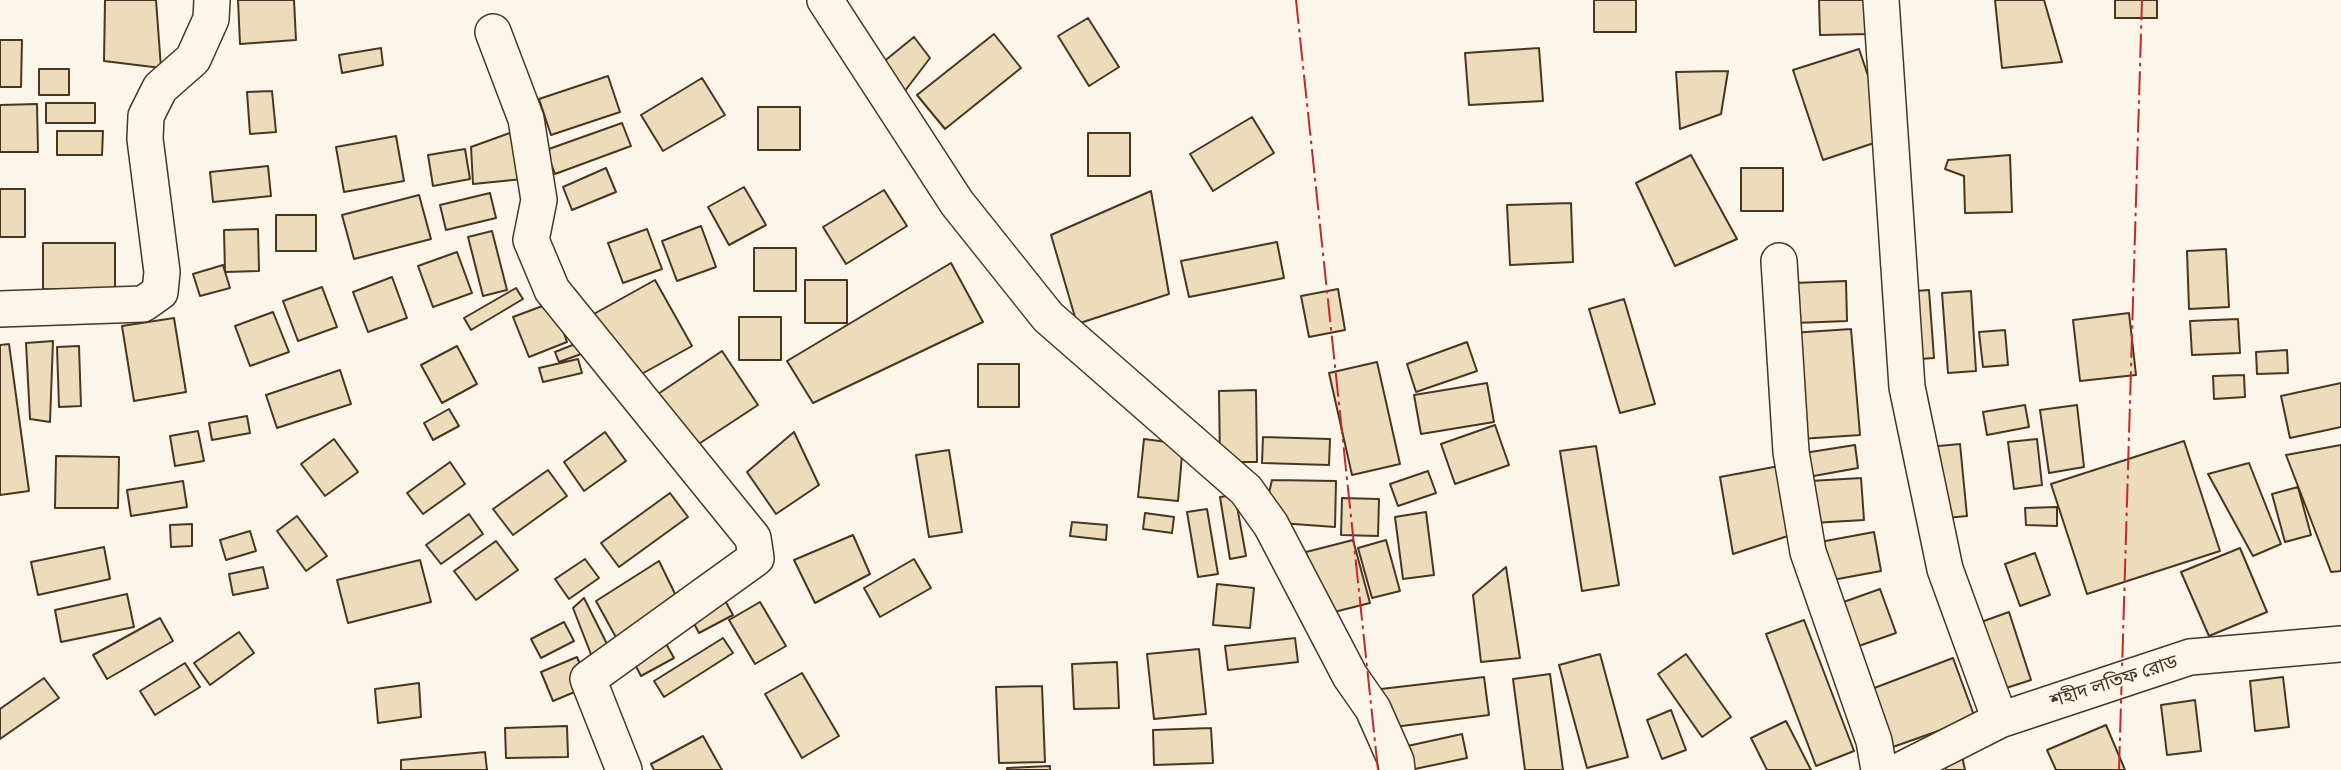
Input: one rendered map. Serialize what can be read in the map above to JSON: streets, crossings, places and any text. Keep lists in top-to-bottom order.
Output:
{
  "streets": {
    "street": ["শহীদ লতিফ রোড"]
  }
}
